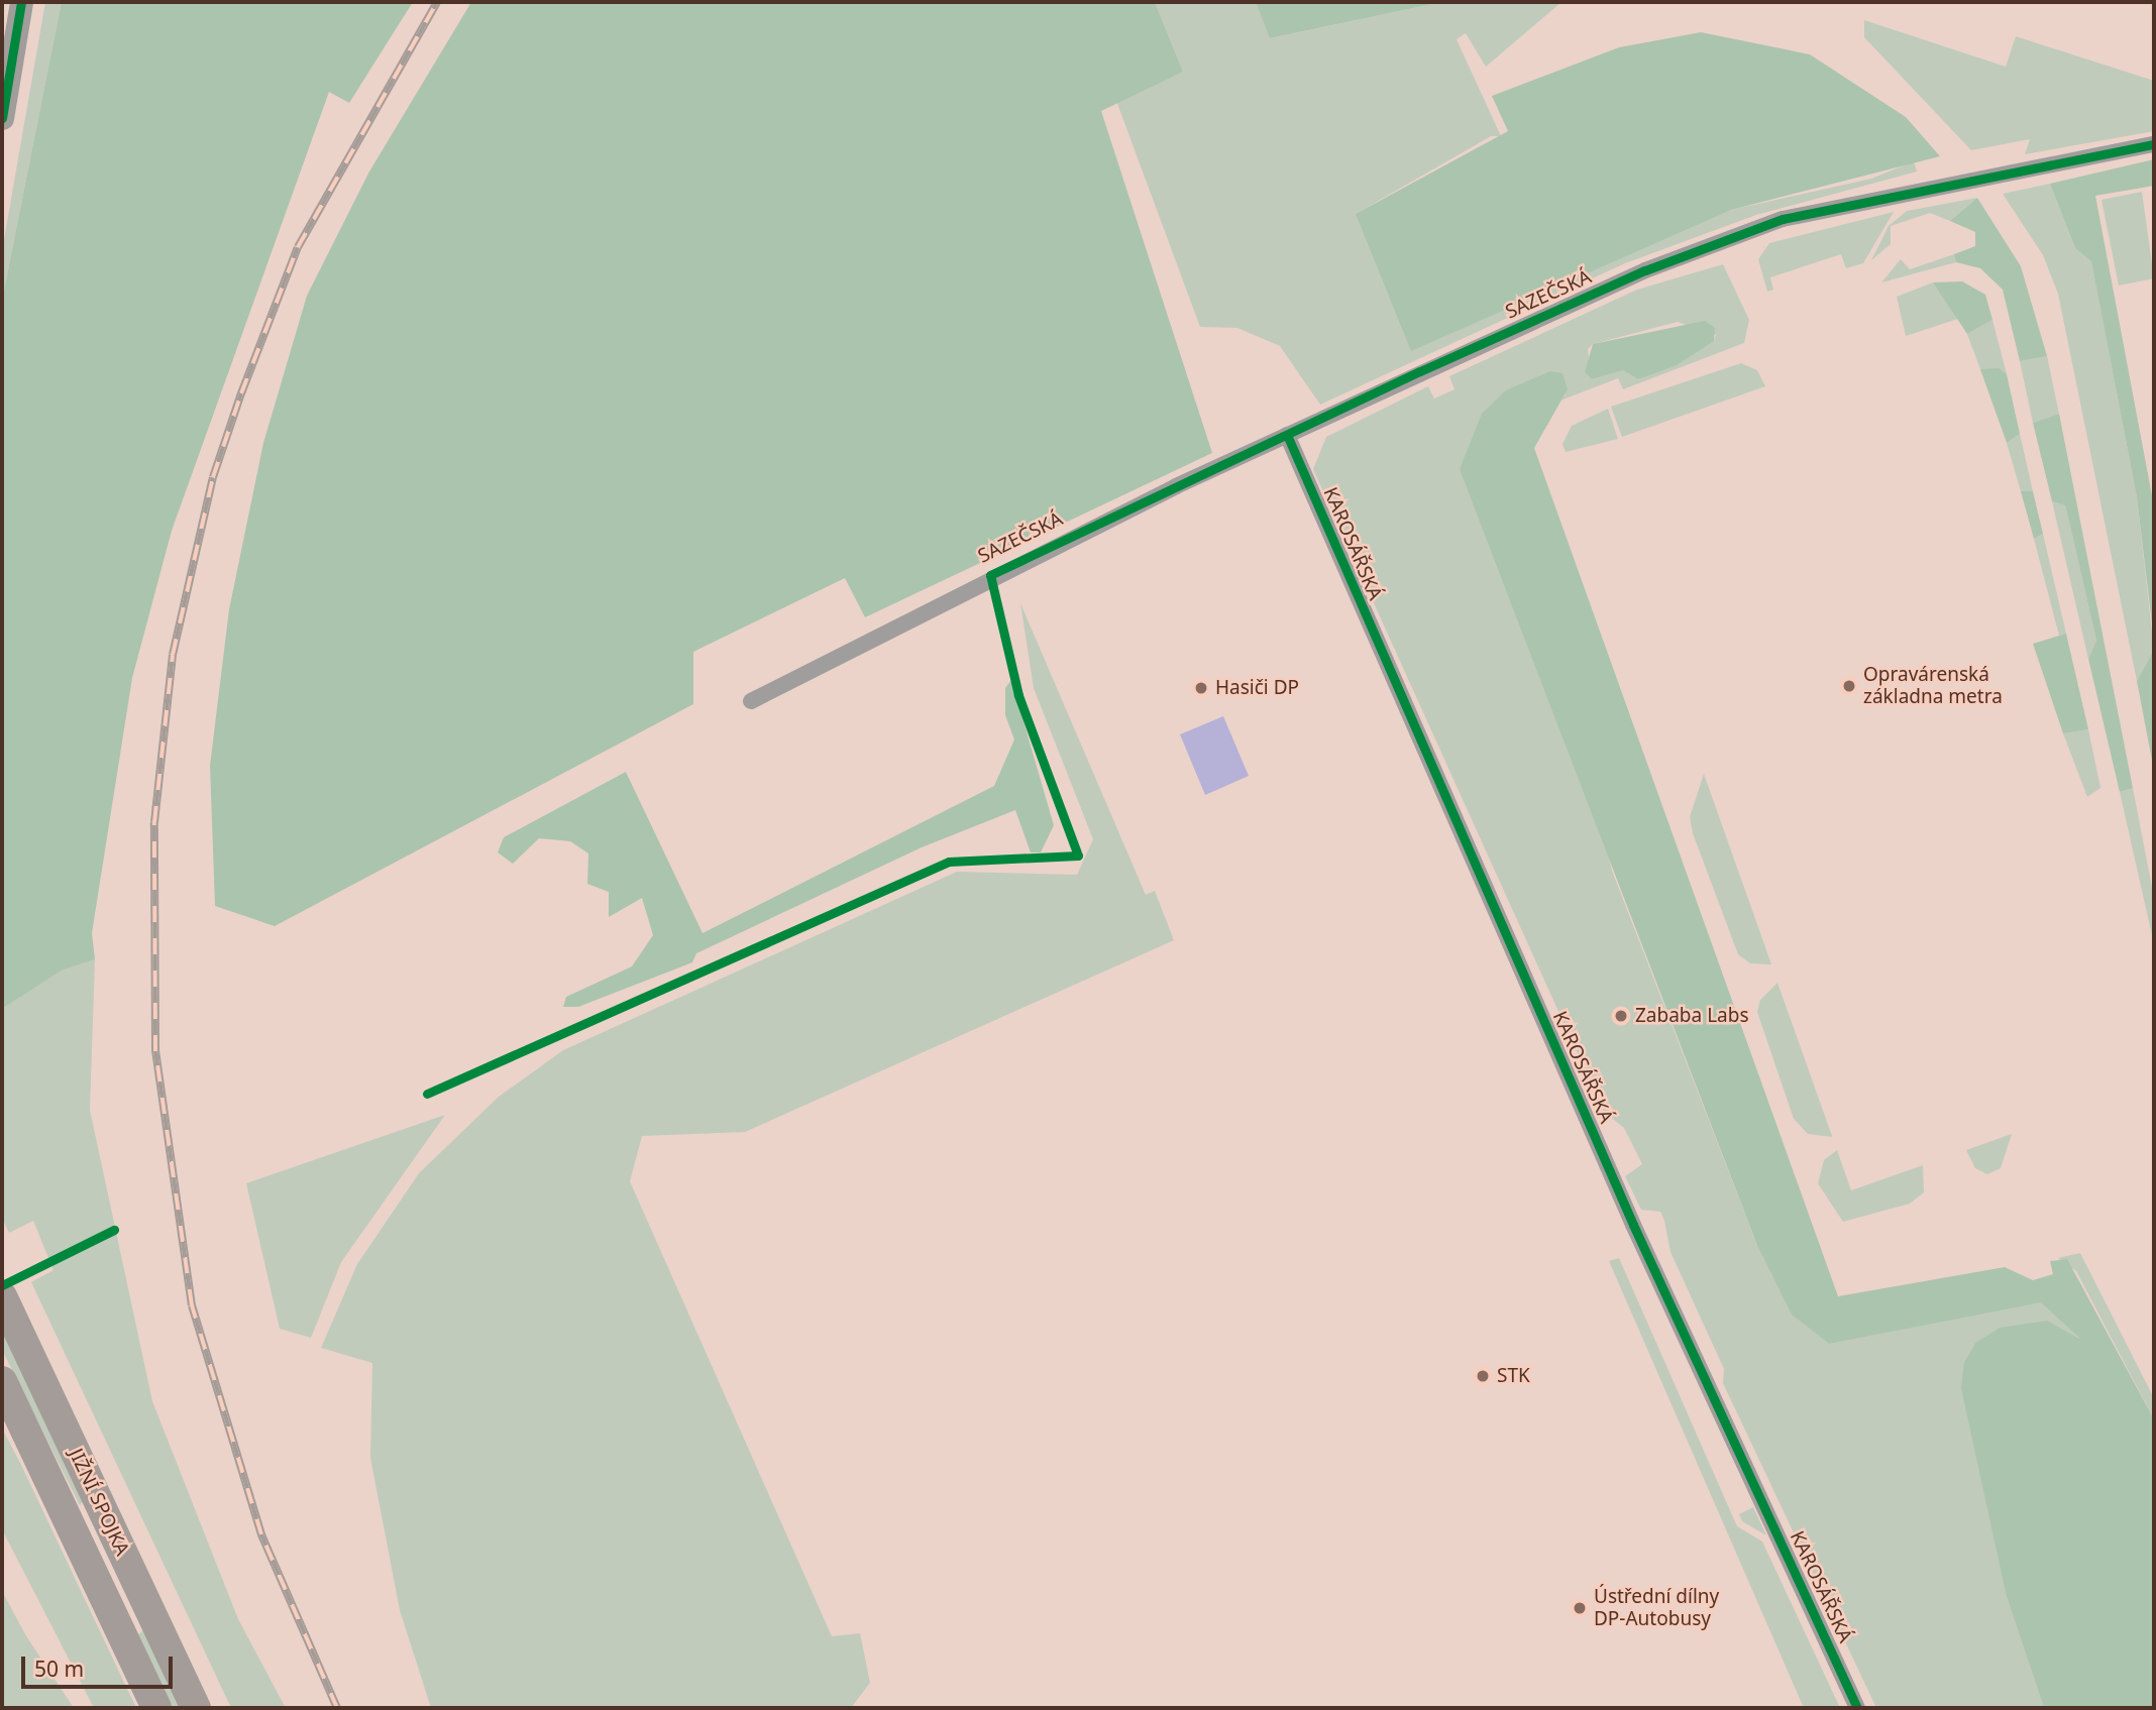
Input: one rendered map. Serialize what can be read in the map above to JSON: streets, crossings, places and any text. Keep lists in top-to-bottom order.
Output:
{
  "streets": {
    "highway": ["JIŽNÍ SPOJKA"],
    "street": ["SAZEČSKÁ", "KAROSÁŘSKÁ"]
  },
  "crossings": [
    ["SAZEČSKÁ", "KAROSÁŘSKÁ"]
  ],
  "places": [
    "Opravárenská základna metra",
    "Hasiči DP",
    "Zababa Labs",
    "STK",
    "Ústřední dílny DP-Autobusy"
  ],
  "scale_bar": "50 m"
}
